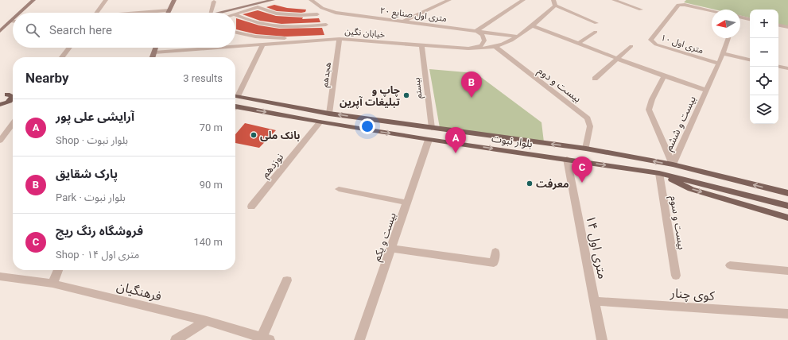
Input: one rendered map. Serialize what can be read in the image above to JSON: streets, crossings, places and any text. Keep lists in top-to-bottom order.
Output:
{
  "streets": {
    "main road": ["بلوار نبوت"],
    "street": [
      "۲۰ متری اول صنایع",
      "خیابان نگین",
      "۱۰ متری اول",
      "هجدهم",
      "بیست و دوم",
      "بیستم",
      "بیست و ششم",
      "نوزدهم",
      "بیست و سوم",
      "بیست و یکم",
      "۱۴ متری اول",
      "فرهنگیان",
      "کوی چنار"
    ]
  },
  "crossings": [
    ["۲۰ متری اول صنایع", "خیابان نگین"],
    ["خیابان نگین", "هجدهم"],
    ["خیابان نگین", "بیست و دوم"],
    ["خیابان نگین", "بیستم"],
    ["۱۰ متری اول", "بیست و ششم"],
    ["هجدهم", "بلوار نبوت"],
    ["بیست و دوم", "بلوار نبوت"],
    ["بیستم", "بلوار نبوت"],
    ["بیست و ششم", "بلوار نبوت"],
    ["بلوار نبوت", "نوزدهم"],
    ["بلوار نبوت", "بیست و سوم"],
    ["بلوار نبوت", "بیست و یکم"],
    ["بلوار نبوت", "۱۴ متری اول"],
    ["۱۴ متری اول", "کوی چنار"]
  ],
  "places": ["چاپ و تبلیغات آپرین", "بانک ملی", "معرفت"],
  "north": "left",
  "page": {
    "map_buttons": ["+", "−"],
    "search": "Search here",
    "heading": ["Nearby", "3 results"],
    "pins": ["B", "A", "C"],
    "list": [
      {
        "mark": "A",
        "name": "آرایشی علی پور",
        "note": "Shop · بلوار نبوت",
        "value": "70 m"
      },
      {
        "mark": "B",
        "name": "پارک شقایق",
        "note": "Park · بلوار نبوت",
        "value": "90 m"
      },
      {
        "mark": "C",
        "name": "فروشگاه رنگ ریچ",
        "note": "Shop · ۱۴ متری اول",
        "value": "140 m"
      }
    ]
  }
}
